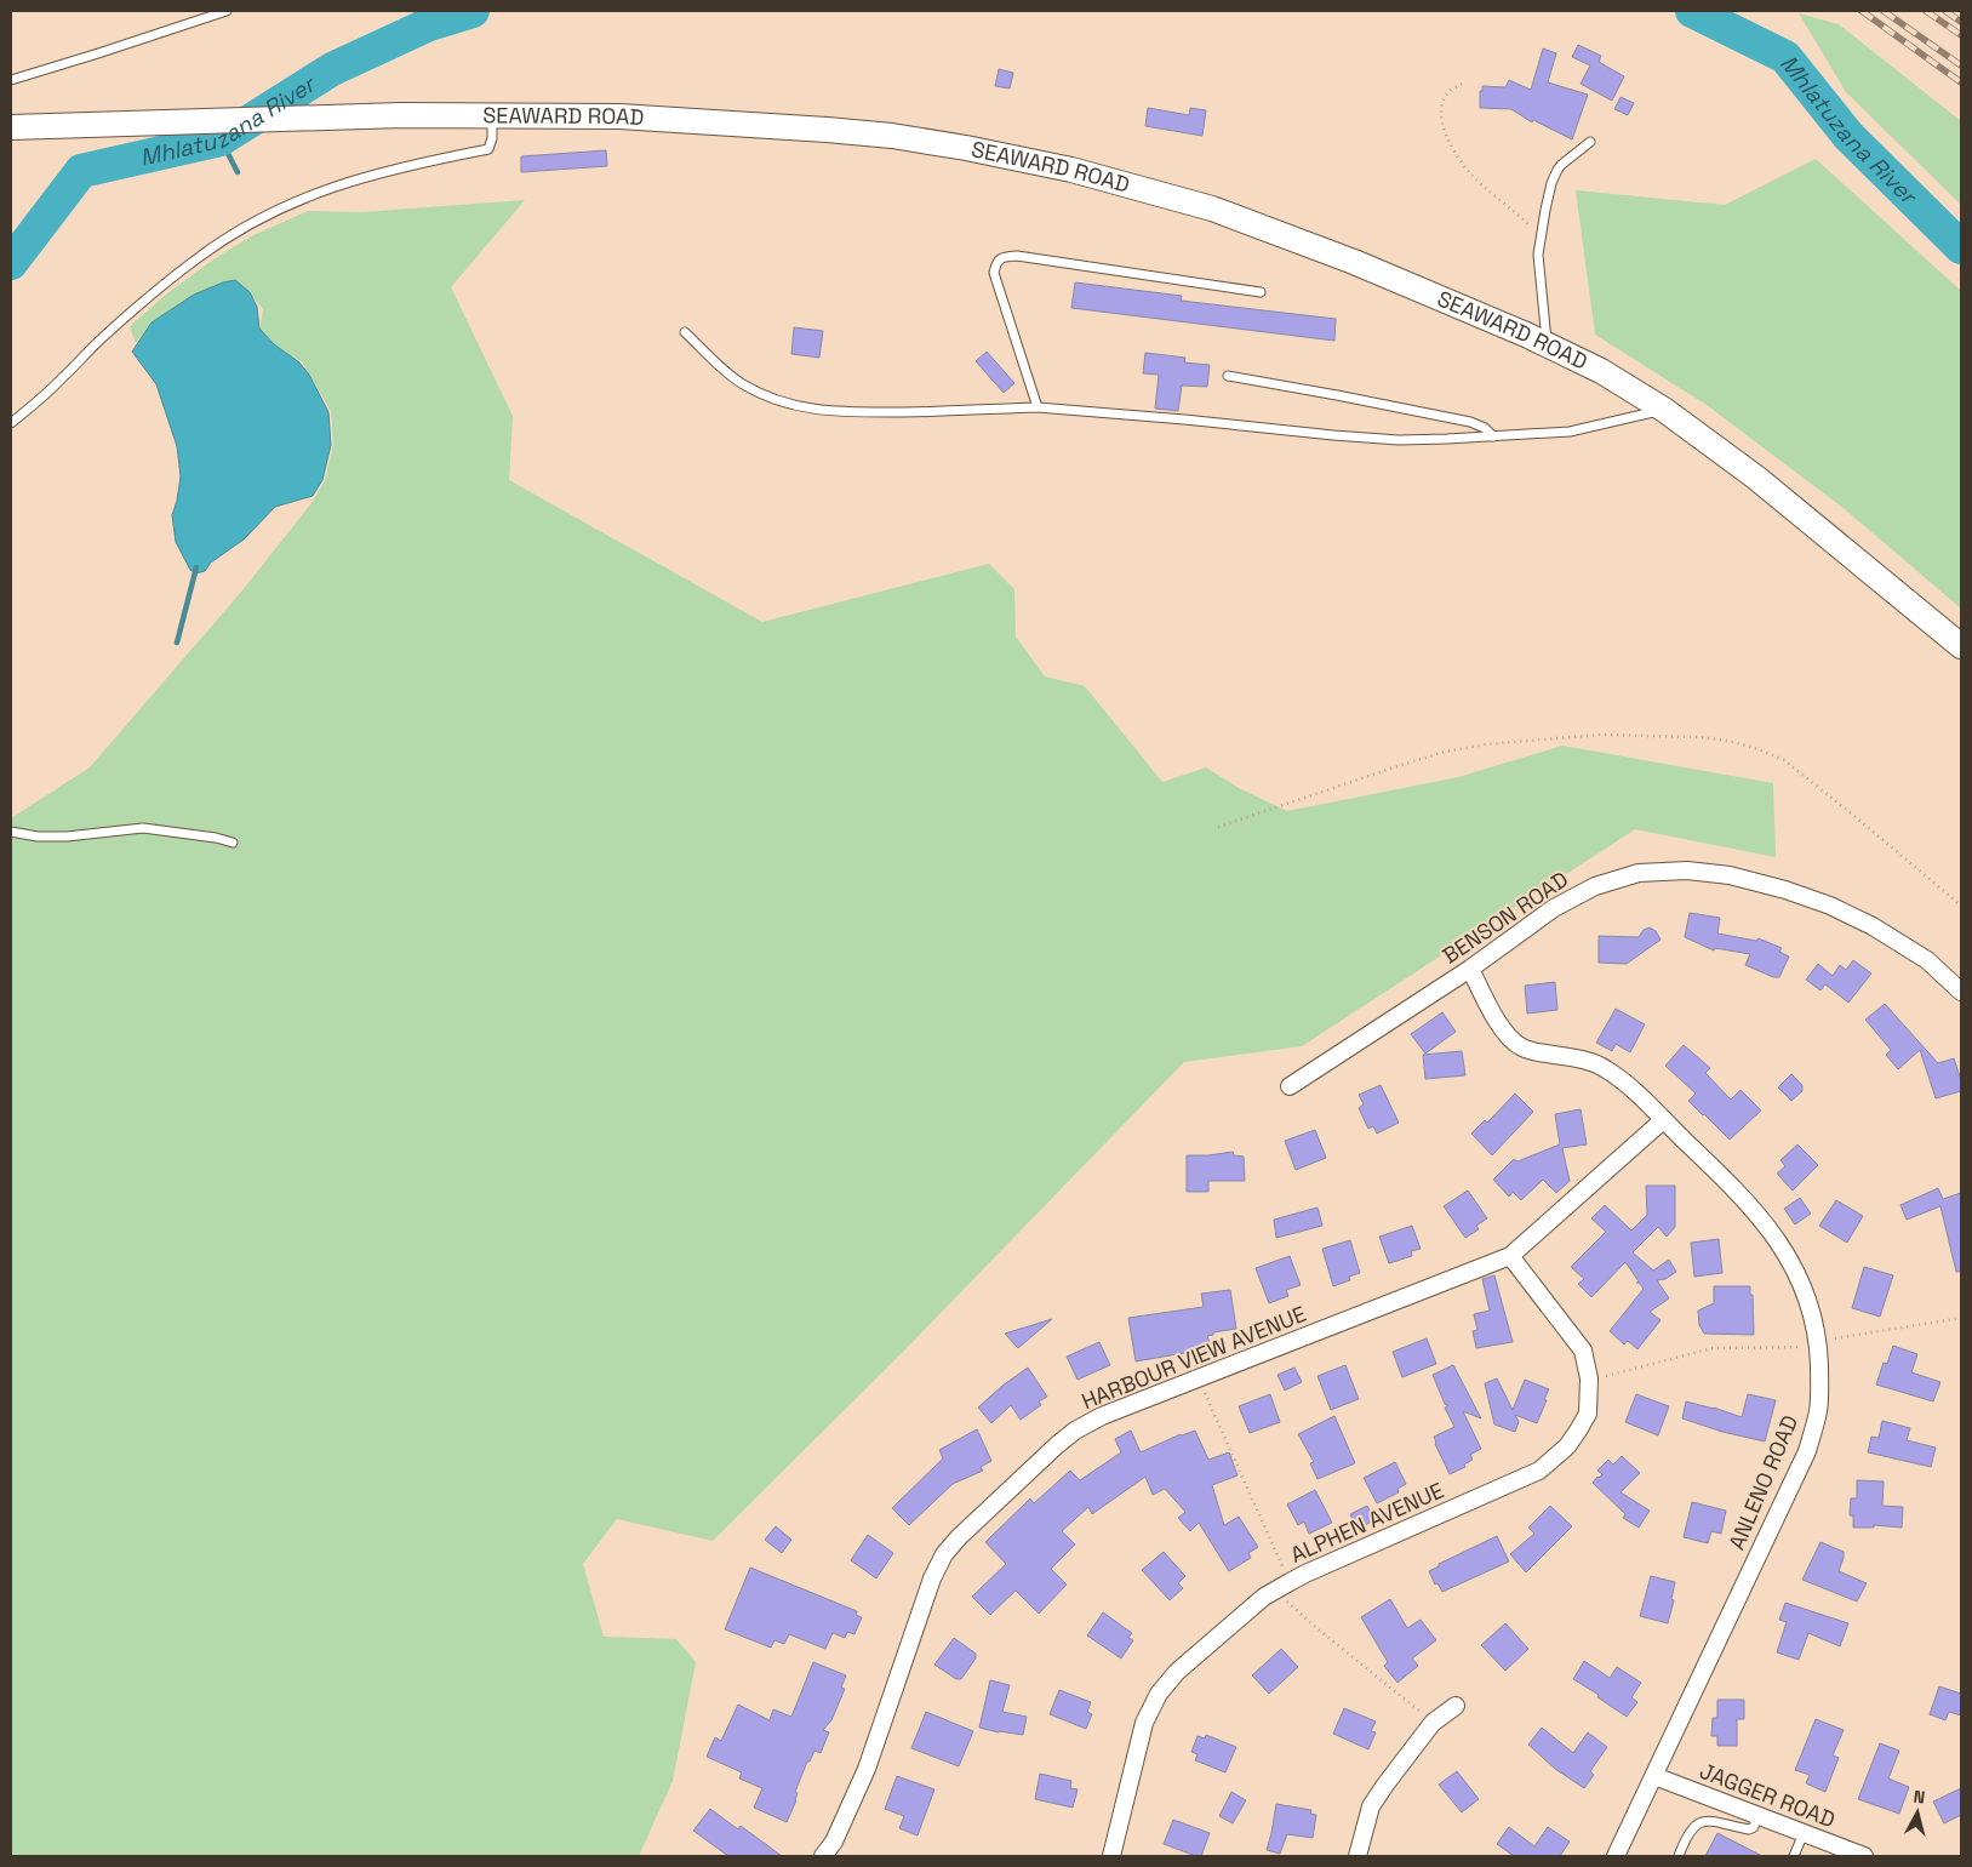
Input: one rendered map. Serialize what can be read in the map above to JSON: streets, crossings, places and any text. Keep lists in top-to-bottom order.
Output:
{
  "streets": {
    "street": [
      "SEAWARD ROAD",
      "BENSON ROAD",
      "HARBOUR VIEW AVENUE",
      "ANLENO ROAD",
      "ALPHEN AVENUE",
      "JAGGER ROAD"
    ]
  },
  "crossings": [
    ["BENSON ROAD", "ANLENO ROAD"],
    ["HARBOUR VIEW AVENUE", "ANLENO ROAD"],
    ["HARBOUR VIEW AVENUE", "ALPHEN AVENUE"],
    ["ANLENO ROAD", "JAGGER ROAD"]
  ],
  "water": ["Mhlatuzana River"],
  "north": "top"
}
